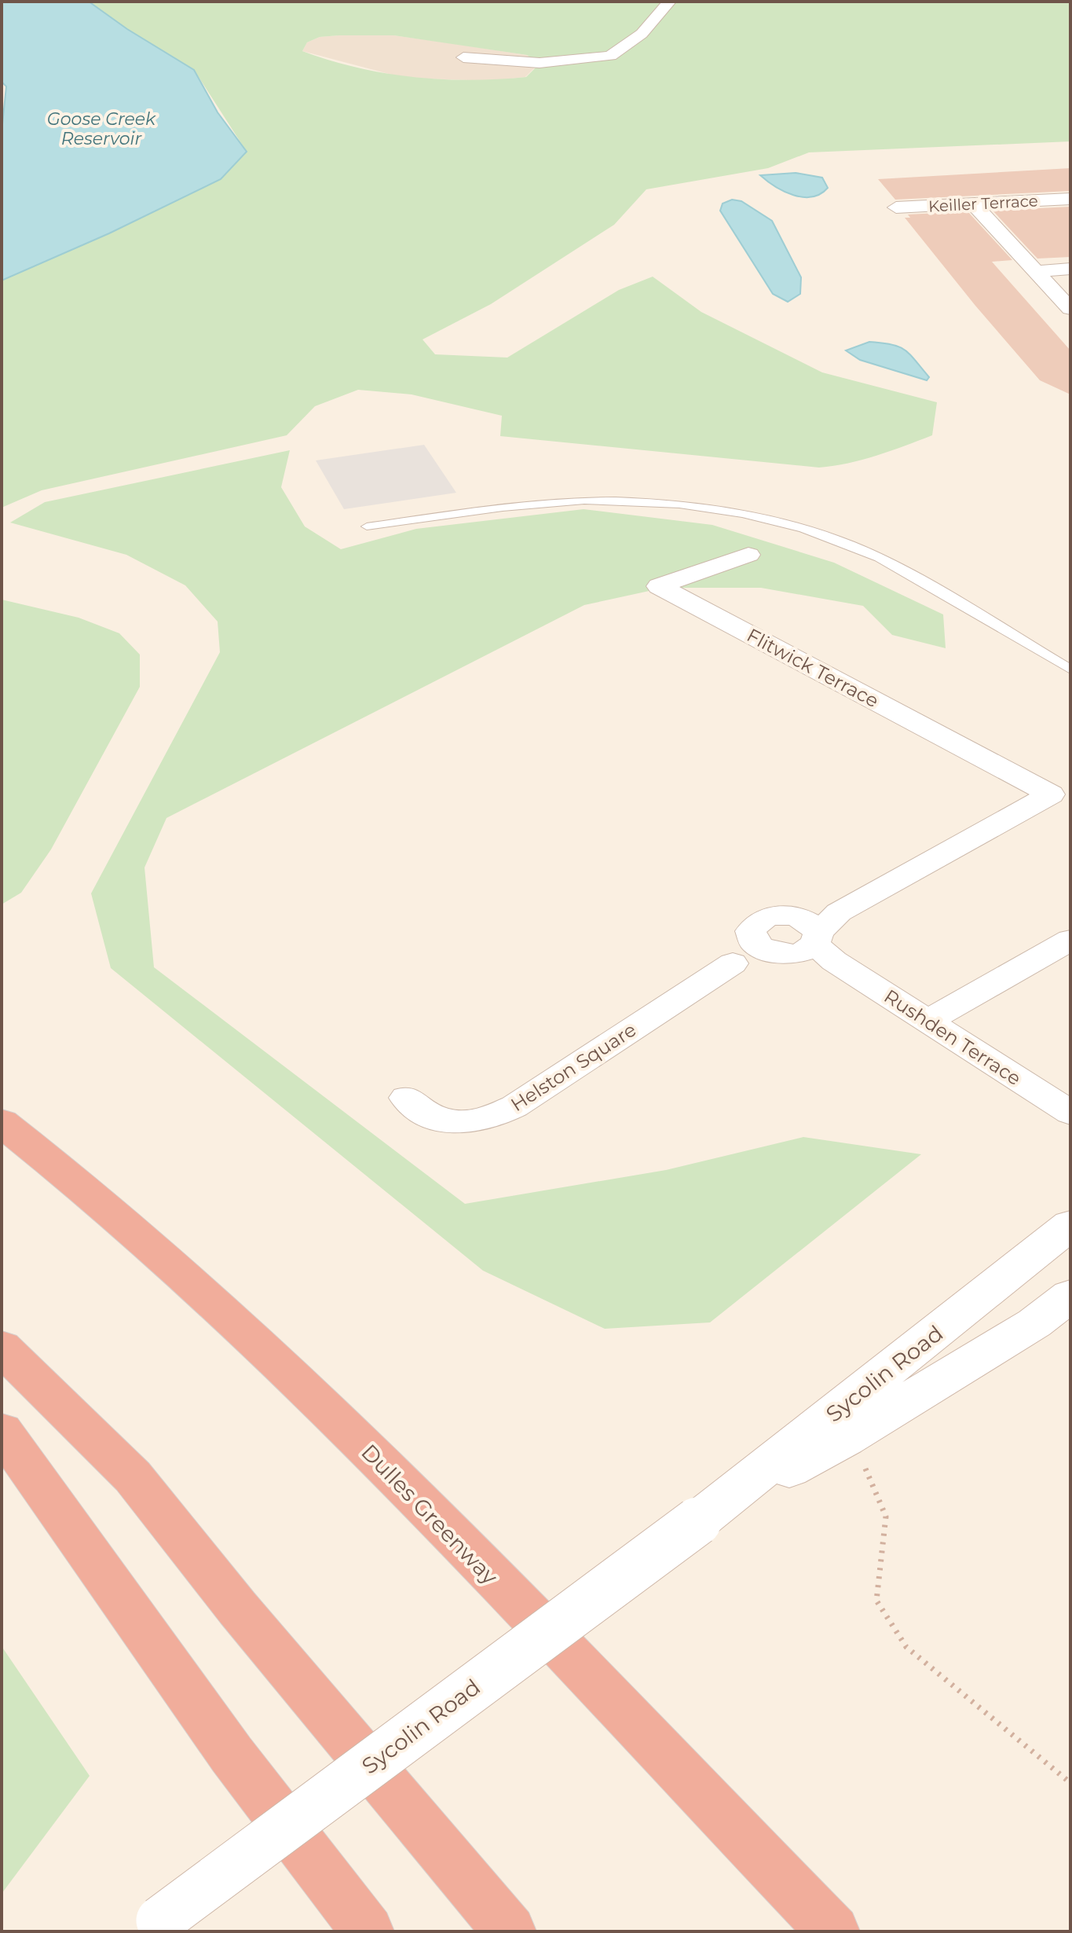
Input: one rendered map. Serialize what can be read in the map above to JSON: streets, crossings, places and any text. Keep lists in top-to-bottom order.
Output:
{
  "streets": {
    "highway": ["Dulles Greenway"],
    "main road": ["Sycolin Road"],
    "street": [
      "Keiller Terrace",
      "Flitwick Terrace",
      "Rushden Terrace",
      "Helston Square"
    ]
  },
  "crossings": [
    ["Flitwick Terrace", "Helston Square"],
    ["Rushden Terrace", "Helston Square"]
  ],
  "water": ["Goose Creek Reservoir"]
}
